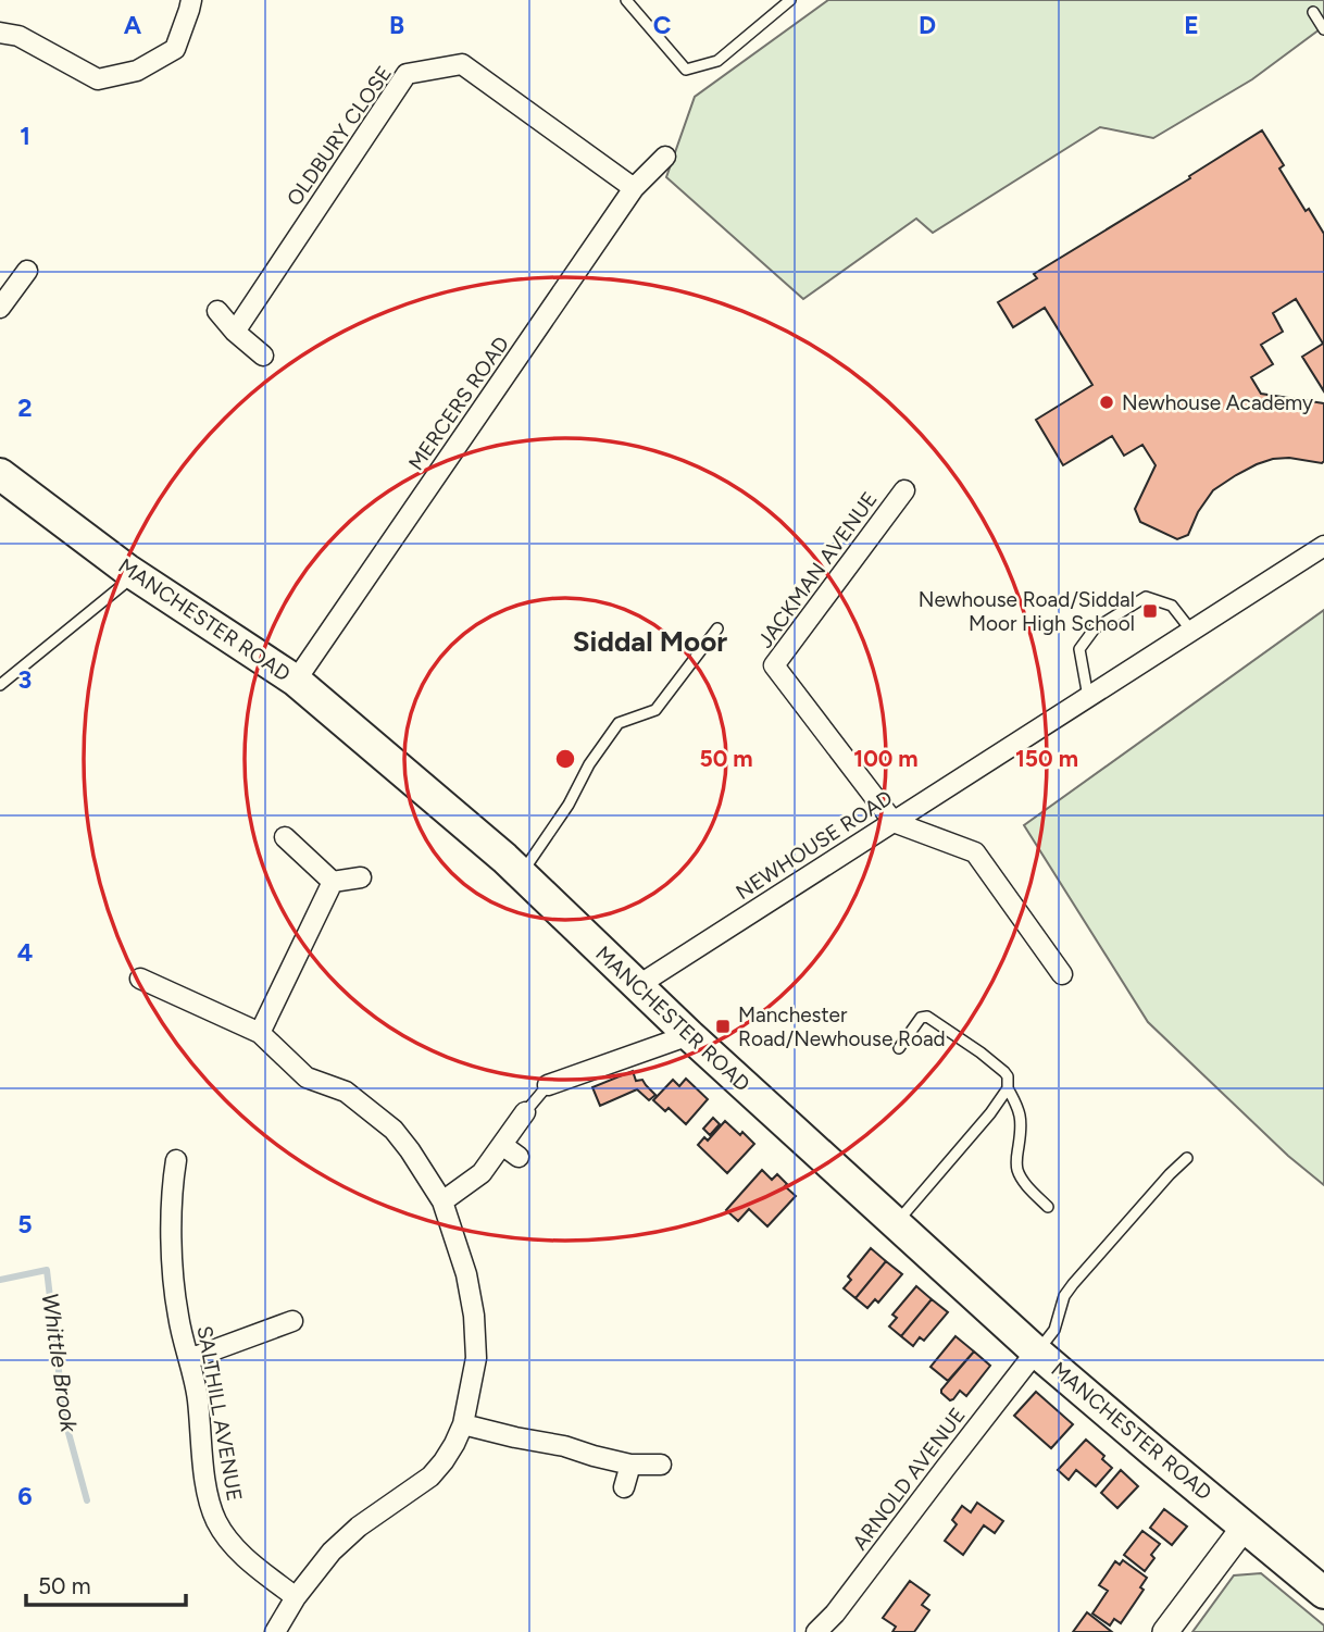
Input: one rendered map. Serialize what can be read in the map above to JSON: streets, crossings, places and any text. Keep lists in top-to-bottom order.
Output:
{
  "streets": {
    "main road": ["MANCHESTER ROAD"],
    "street": [
      "OLDBURY CLOSE",
      "MERCERS ROAD",
      "JACKMAN AVENUE",
      "NEWHOUSE ROAD",
      "SALTHILL AVENUE",
      "ARNOLD AVENUE"
    ]
  },
  "crossings": [
    ["OLDBURY CLOSE", "MERCERS ROAD"],
    ["MERCERS ROAD", "MANCHESTER ROAD"],
    ["JACKMAN AVENUE", "NEWHOUSE ROAD"],
    ["MANCHESTER ROAD", "NEWHOUSE ROAD"],
    ["MANCHESTER ROAD", "ARNOLD AVENUE"]
  ],
  "districts": ["Siddal Moor"],
  "water": ["Whittle Brook"],
  "places": {
    "other": ["Newhouse Academy"],
    "transit": ["Newhouse Road/Siddal Moor High School", "Manchester Road/Newhouse Road"]
  },
  "scale_bar": "50 m",
  "grid": {
    "columns": [
      "A",
      "B",
      "C",
      "D",
      "E"
    ],
    "rows": [
      "1",
      "2",
      "3",
      "4",
      "5",
      "6"
    ]
  },
  "rings": ["50 m", "100 m", "150 m"]
}
